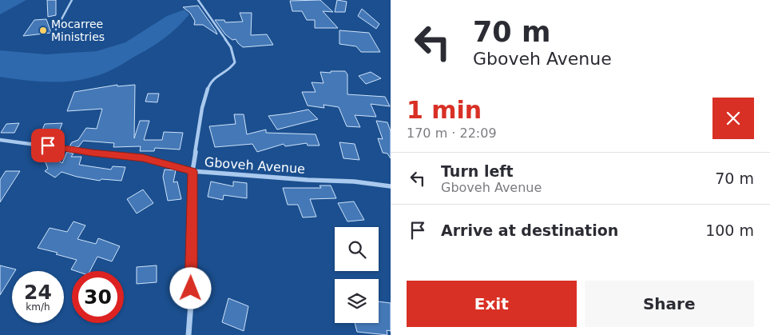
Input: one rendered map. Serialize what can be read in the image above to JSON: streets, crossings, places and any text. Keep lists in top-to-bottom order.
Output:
{
  "streets": {
    "street": ["Gboveh Avenue"]
  },
  "places": ["Mocarree Ministries"],
  "page": {
    "turn": ["70 m", "Gboveh Avenue"],
    "heading": ["1 min", "170 m · 22:09"],
    "list": [
      {
        "name": "Turn left",
        "note": "Gboveh Avenue",
        "value": "70 m"
      },
      {
        "name": "Arrive at destination",
        "value": "100 m"
      }
    ],
    "speed": "24 km/h",
    "limit": "30",
    "buttons": ["Exit", "Share"]
  }
}
